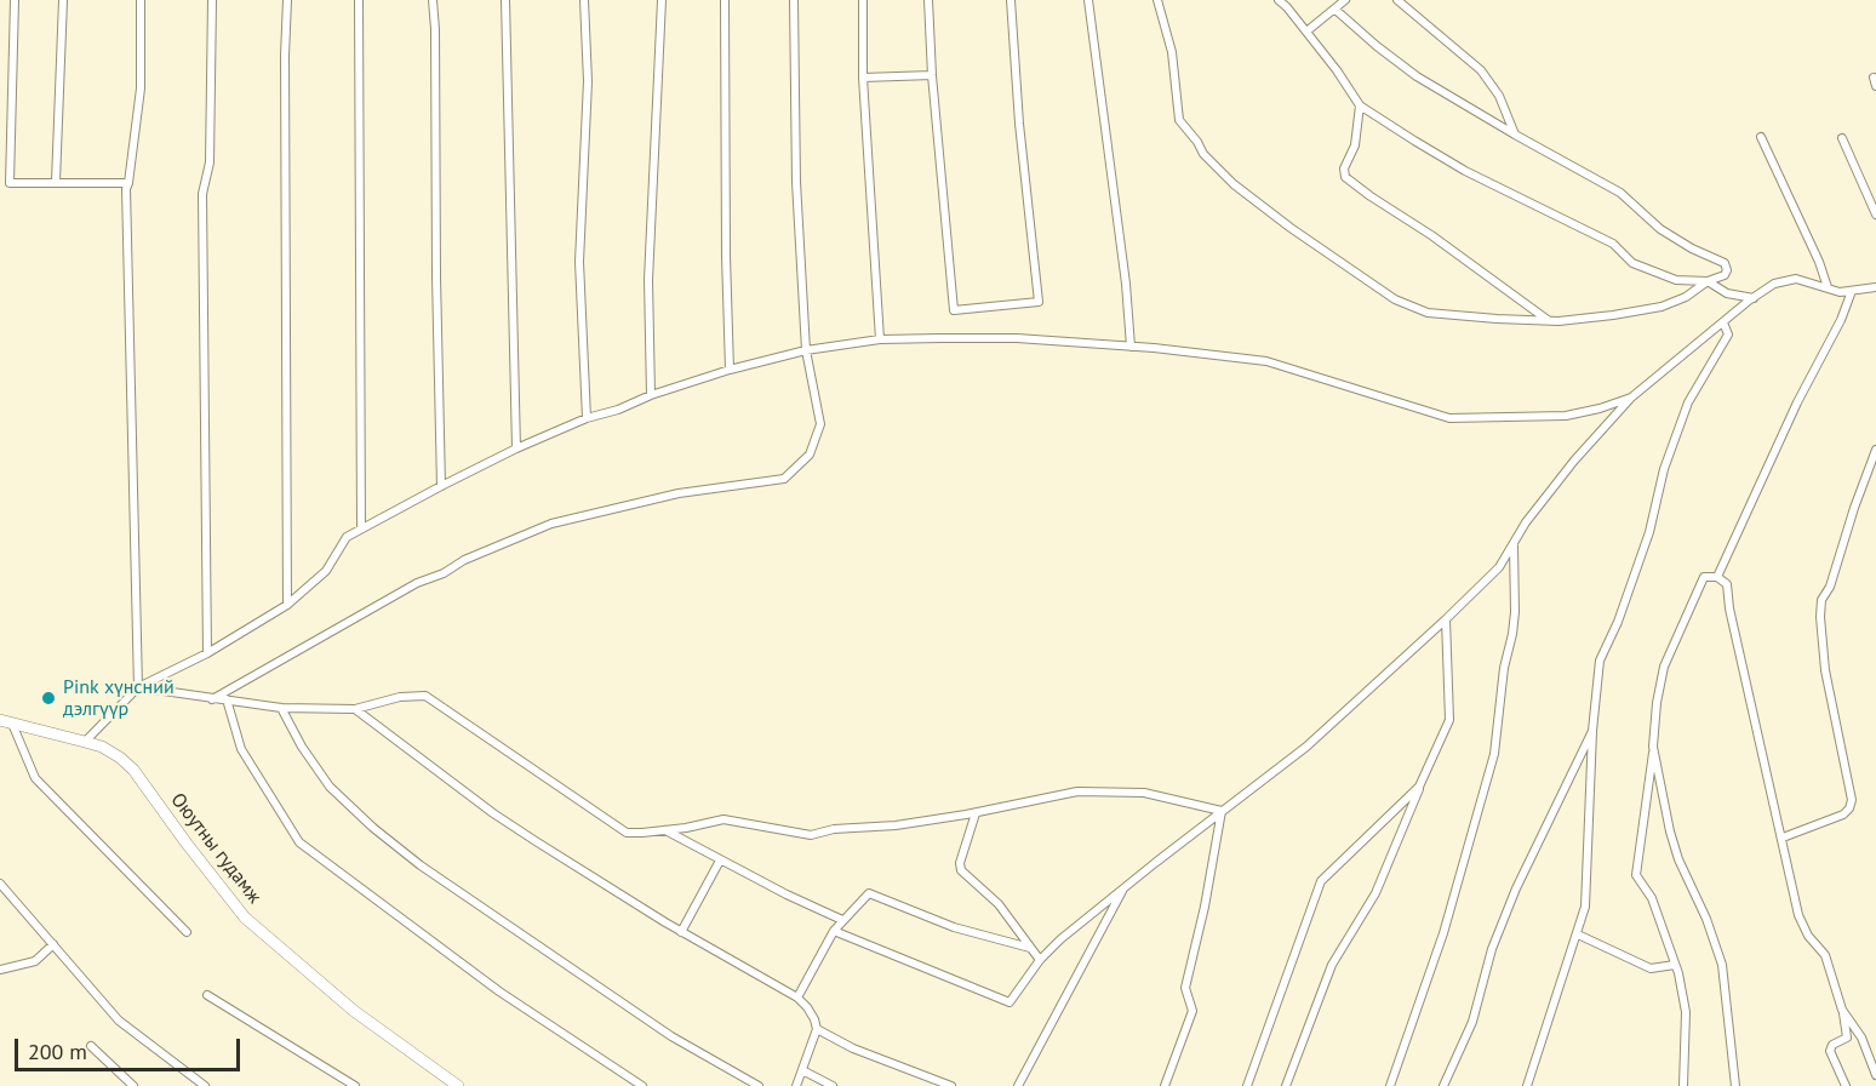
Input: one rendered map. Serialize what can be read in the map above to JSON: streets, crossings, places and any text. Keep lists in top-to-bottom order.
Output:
{
  "streets": {
    "street": ["Оюутны гудамж"]
  },
  "places": ["Pink хүнсний дэлгүүр"],
  "scale_bar": "200 m"
}
